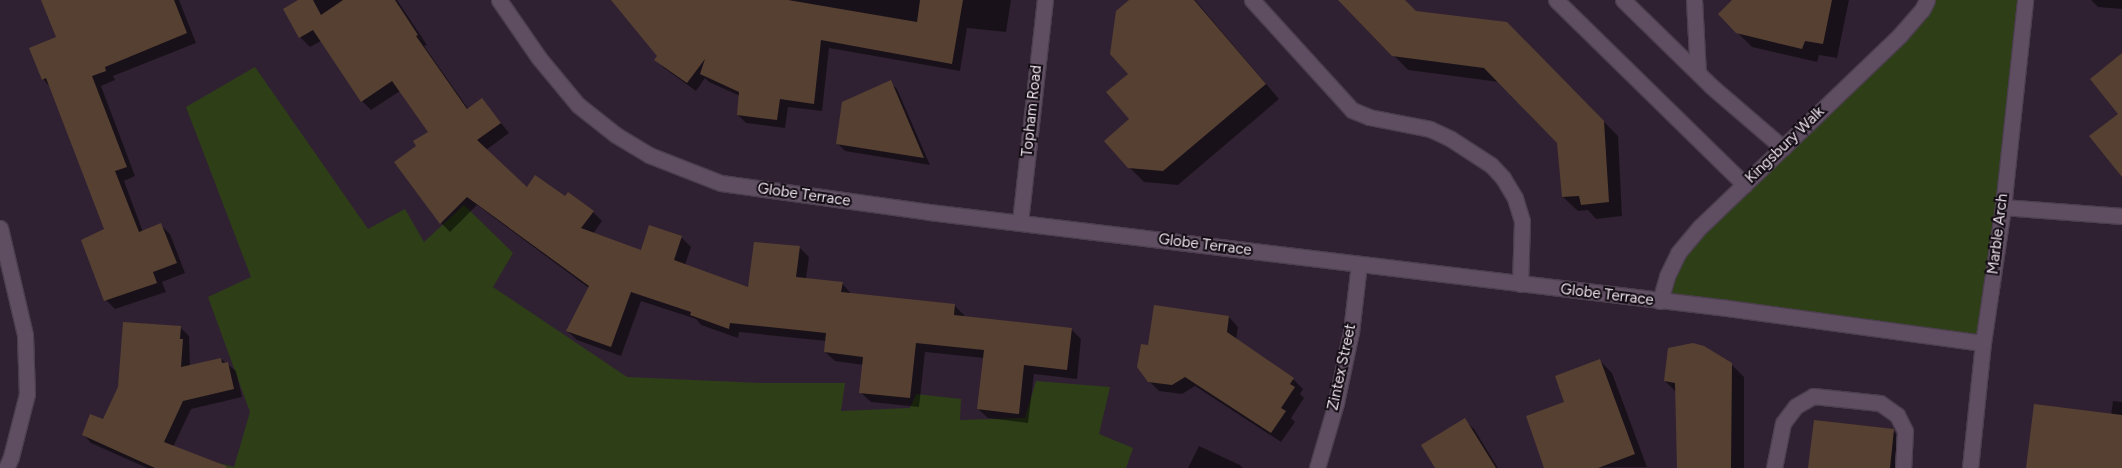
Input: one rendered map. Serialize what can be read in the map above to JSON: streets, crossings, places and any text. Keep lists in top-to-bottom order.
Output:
{
  "streets": {
    "street": [
      "Topham Road",
      "Kingsbury Walk",
      "Globe Terrace",
      "Marble Arch",
      "Zintex Street"
    ]
  },
  "crossings": [
    ["Topham Road", "Globe Terrace"],
    ["Kingsbury Walk", "Globe Terrace"],
    ["Globe Terrace", "Marble Arch"],
    ["Globe Terrace", "Zintex Street"]
  ]
}
